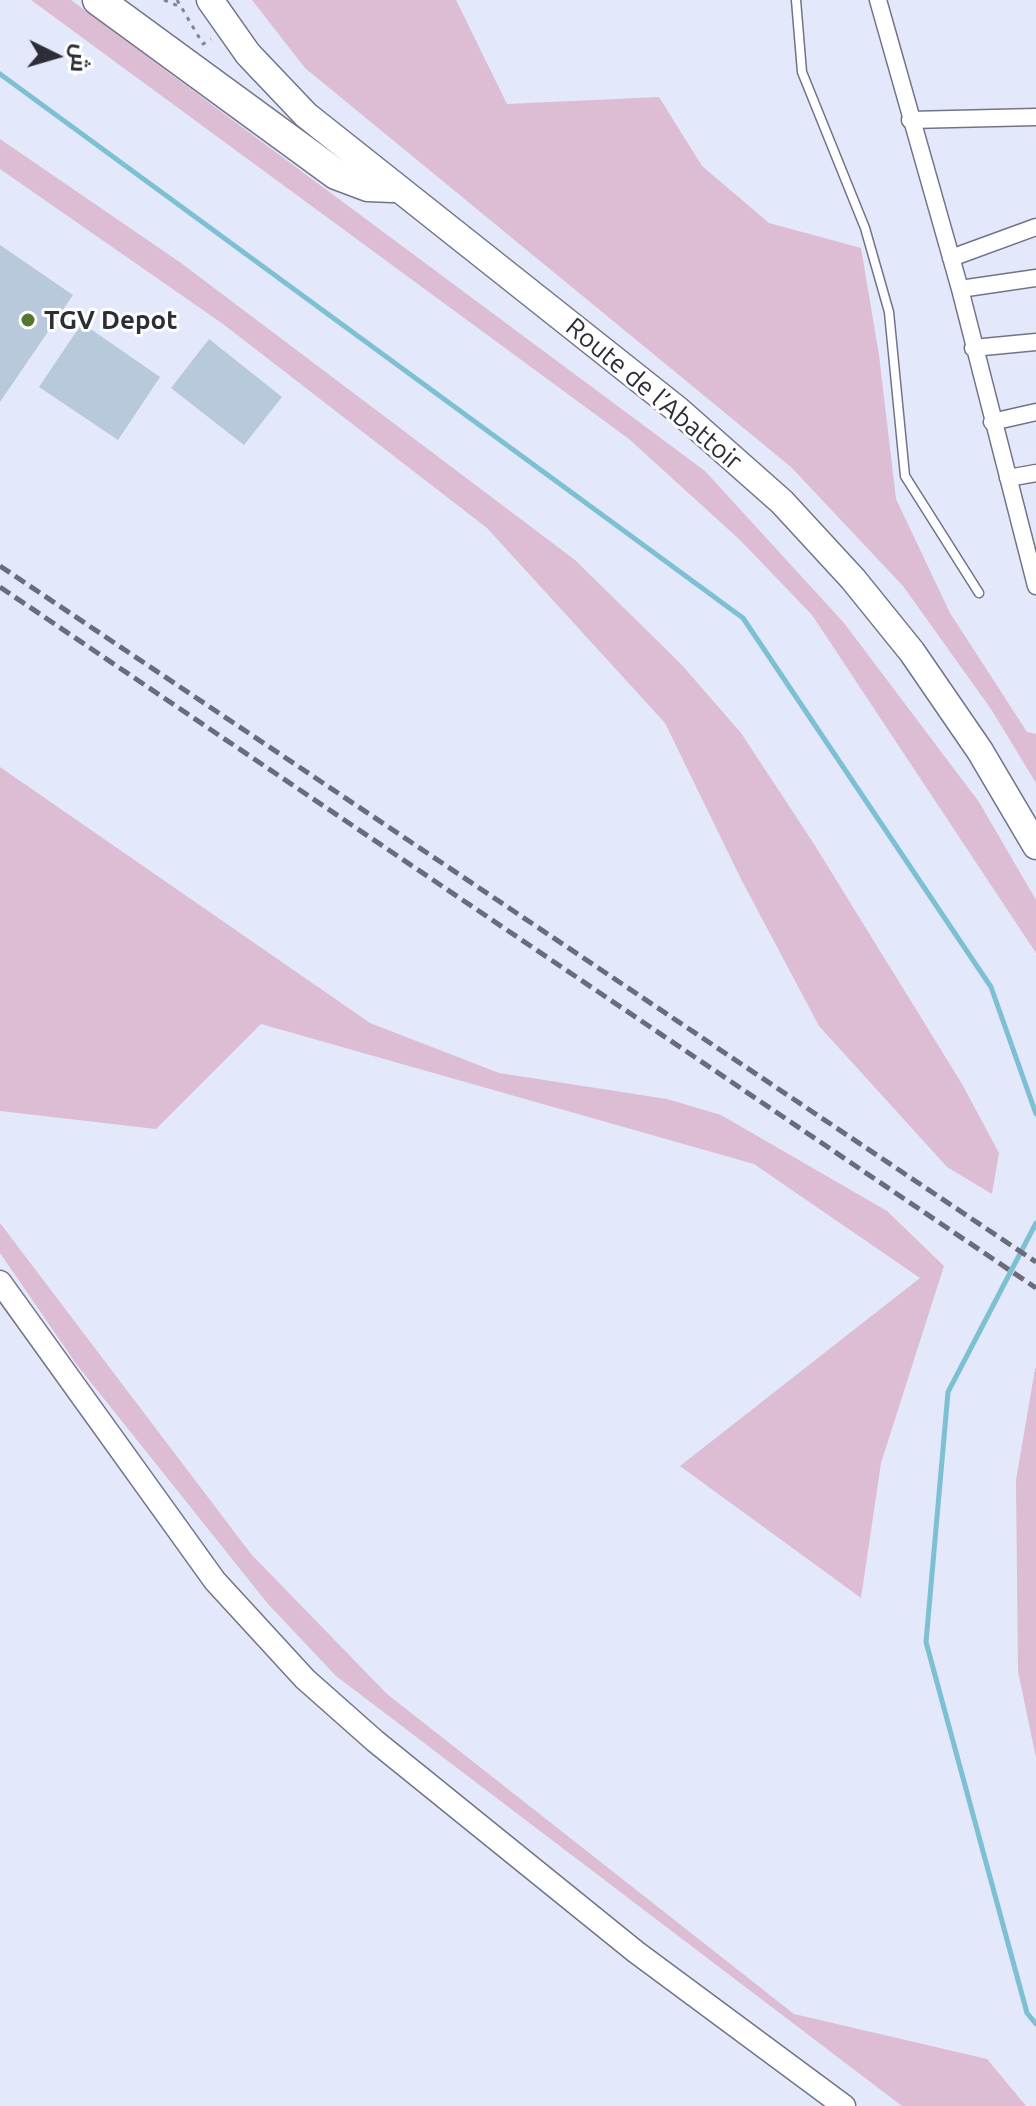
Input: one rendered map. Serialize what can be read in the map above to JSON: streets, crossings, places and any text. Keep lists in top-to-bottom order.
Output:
{
  "streets": {
    "main road": ["Route de l’Abattoir"]
  },
  "places": ["TGV Depot"],
  "north": "right"
}
